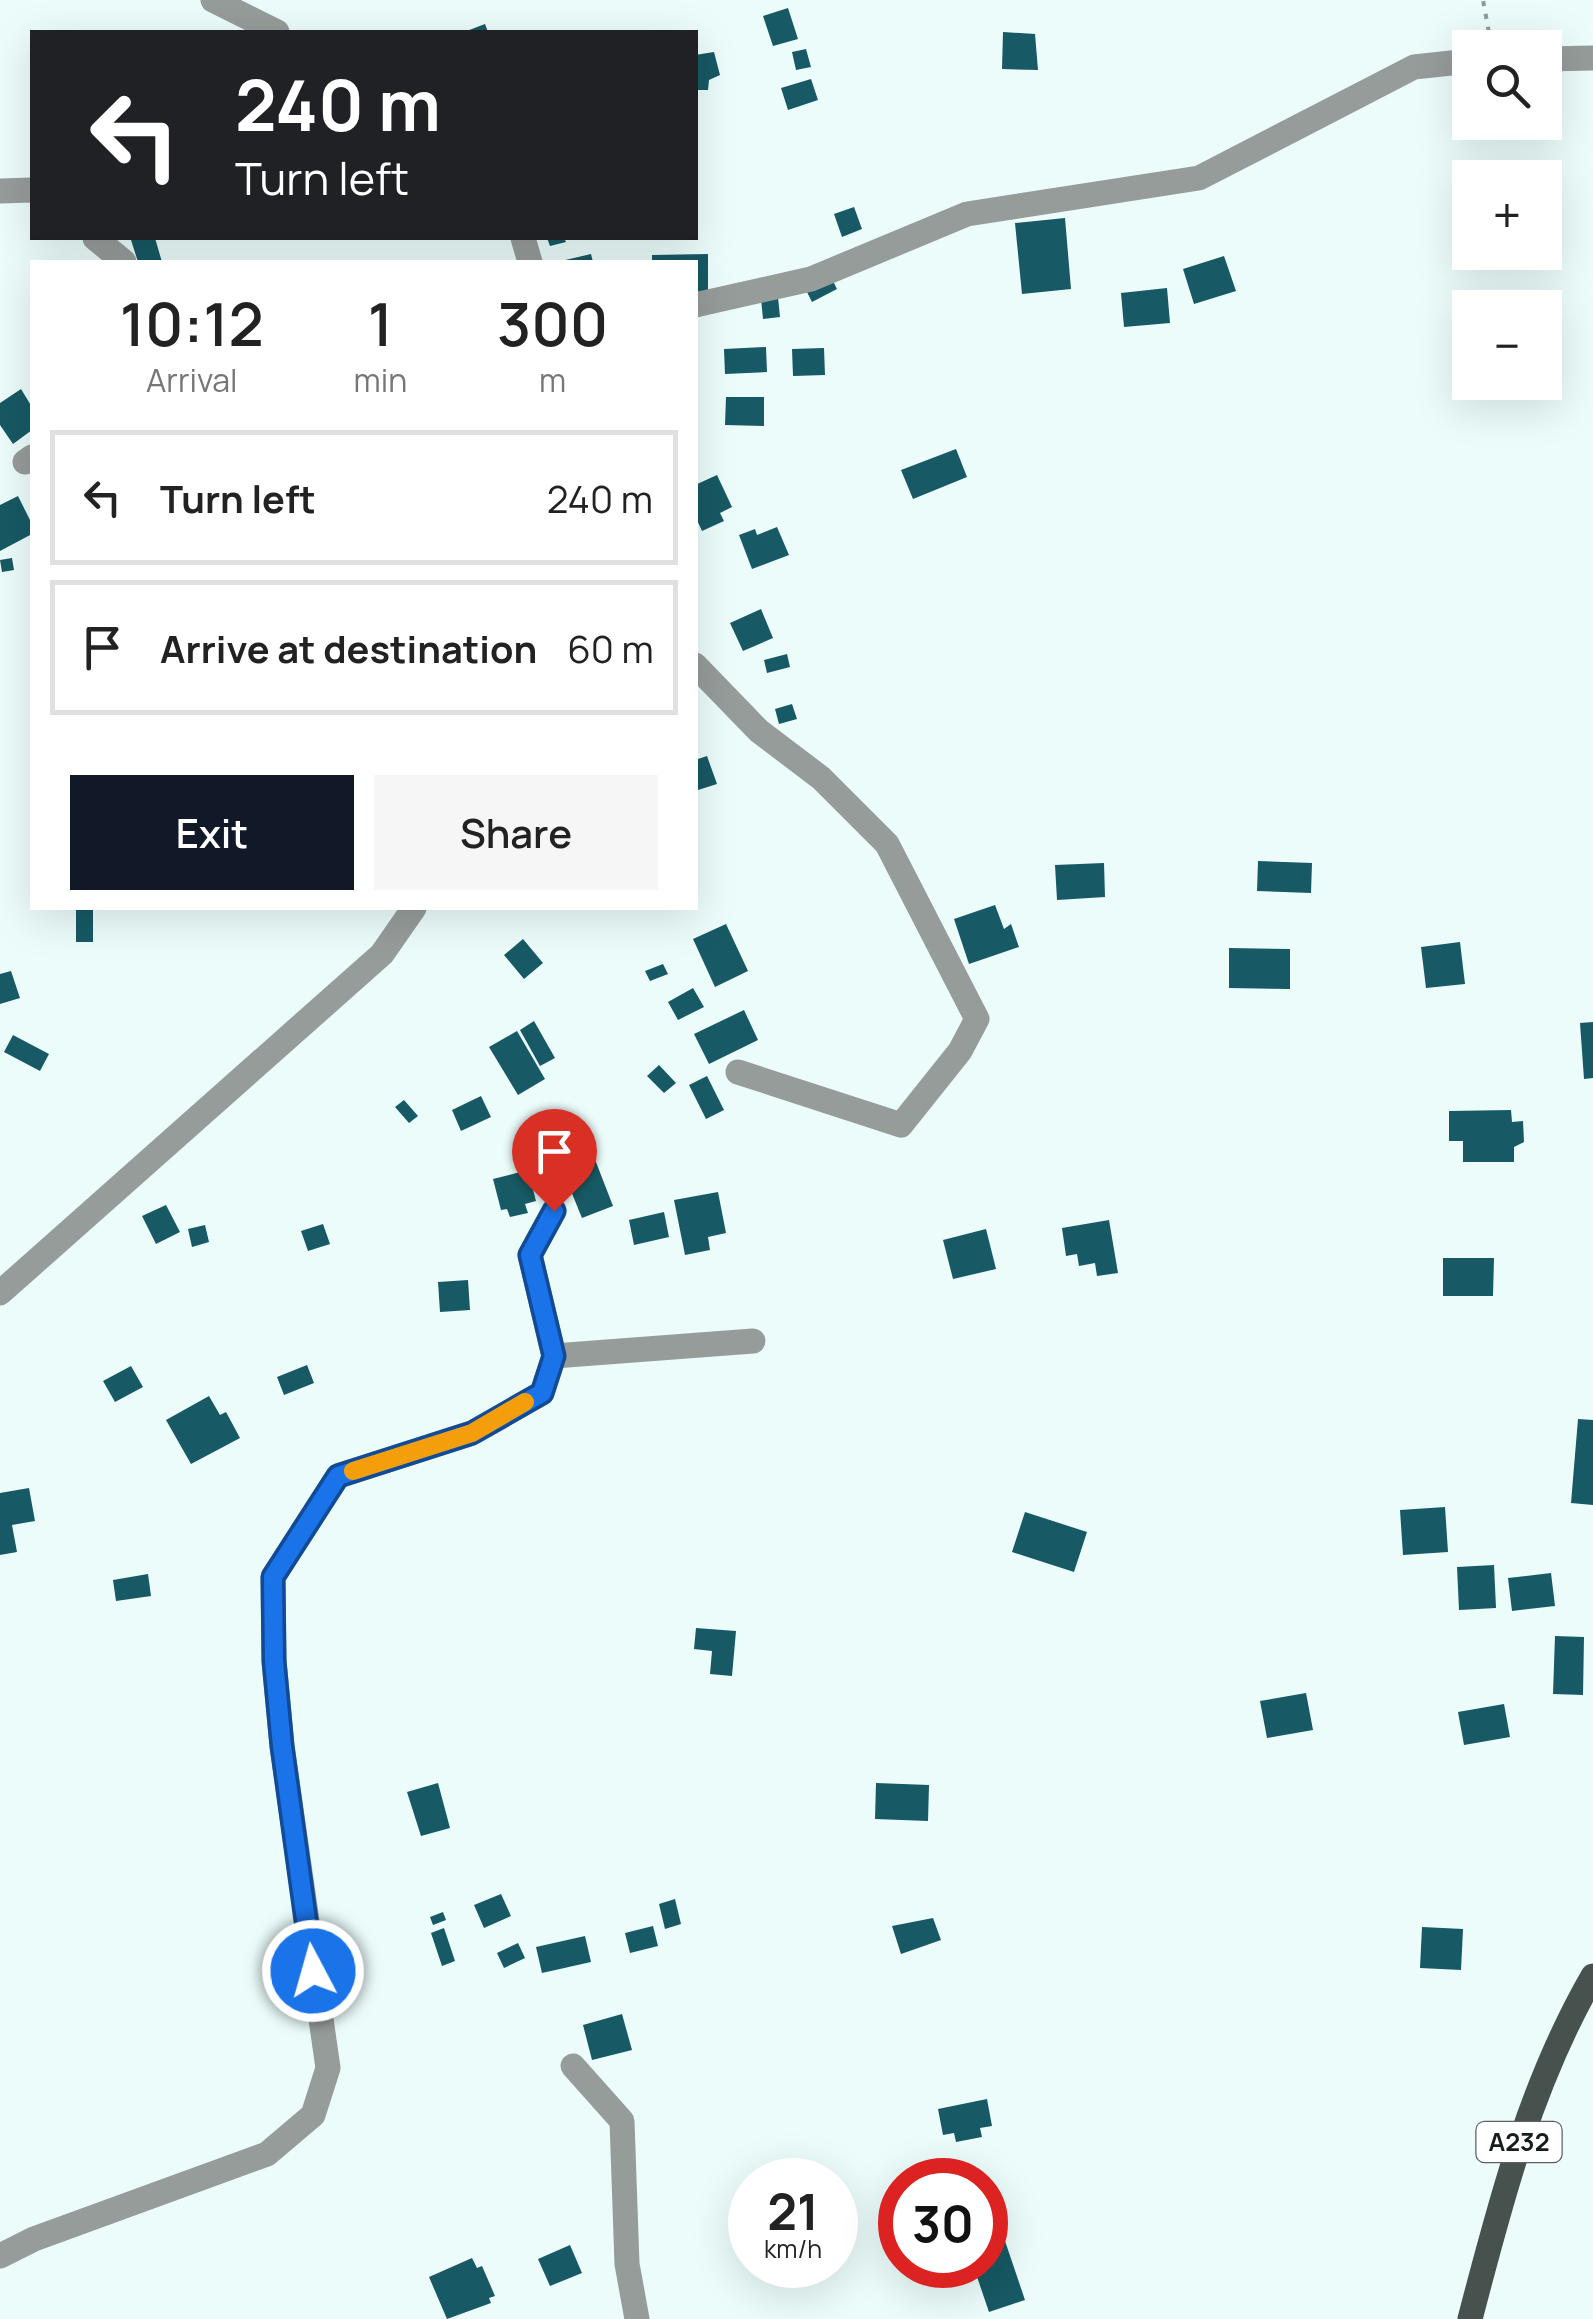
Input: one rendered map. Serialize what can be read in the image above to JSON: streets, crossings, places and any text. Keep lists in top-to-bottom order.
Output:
{
  "streets": {
    "main road": ["A232"]
  },
  "page": {
    "map_buttons": ["+", "−"],
    "turn": ["240 m", "Turn left"],
    "eta": [
      "10:12",
      "Arrival",
      "1",
      "min",
      "300",
      "m"
    ],
    "list": [
      {
        "name": "Turn left",
        "value": "240 m"
      },
      {
        "name": "Arrive at destination",
        "value": "60 m"
      }
    ],
    "buttons": ["Exit", "Share"],
    "speed": "21 km/h",
    "limit": "30"
  }
}
